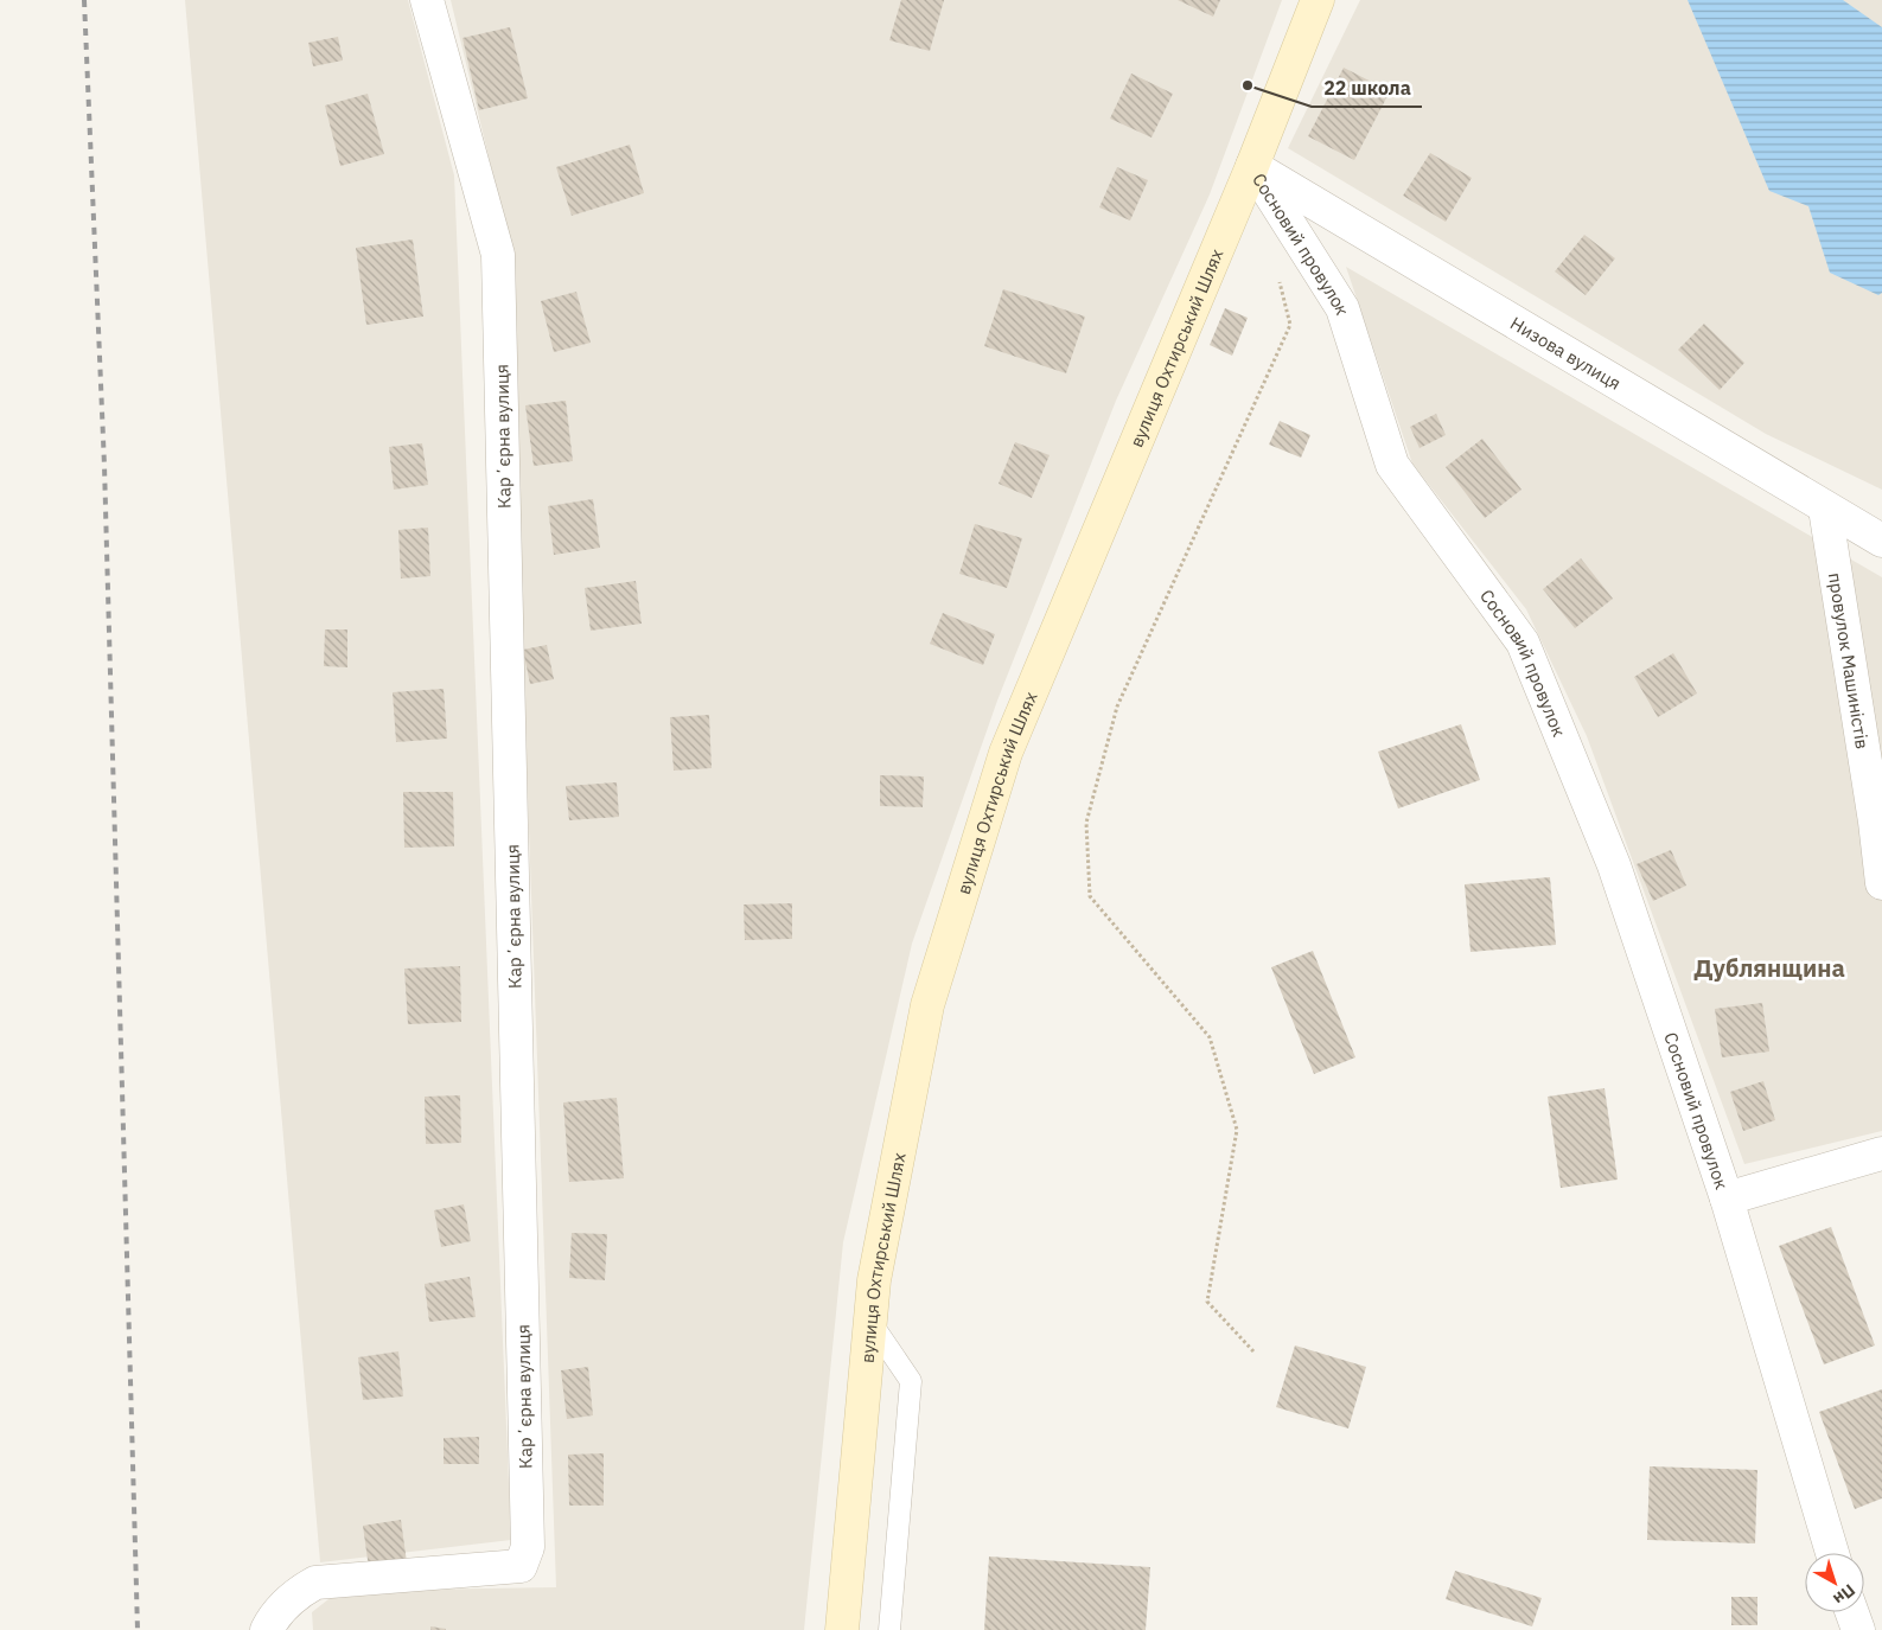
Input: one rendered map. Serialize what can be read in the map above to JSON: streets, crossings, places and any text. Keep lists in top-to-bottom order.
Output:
{
  "streets": {
    "main road": ["вулиця Охтирський Шлях"],
    "street": [
      "Сосновий провулок",
      "Низова вулиця",
      "Карʼєрна вулиця",
      "провулок Машиністів"
    ]
  },
  "crossings": [
    ["Сосновий провулок", "вулиця Охтирський Шлях"],
    ["Сосновий провулок", "Низова вулиця"],
    ["вулиця Охтирський Шлях", "Низова вулиця"],
    ["Низова вулиця", "провулок Машиністів"]
  ],
  "districts": ["Дублянщина"],
  "places": ["22 школа"],
  "north": "bottom right"
}
